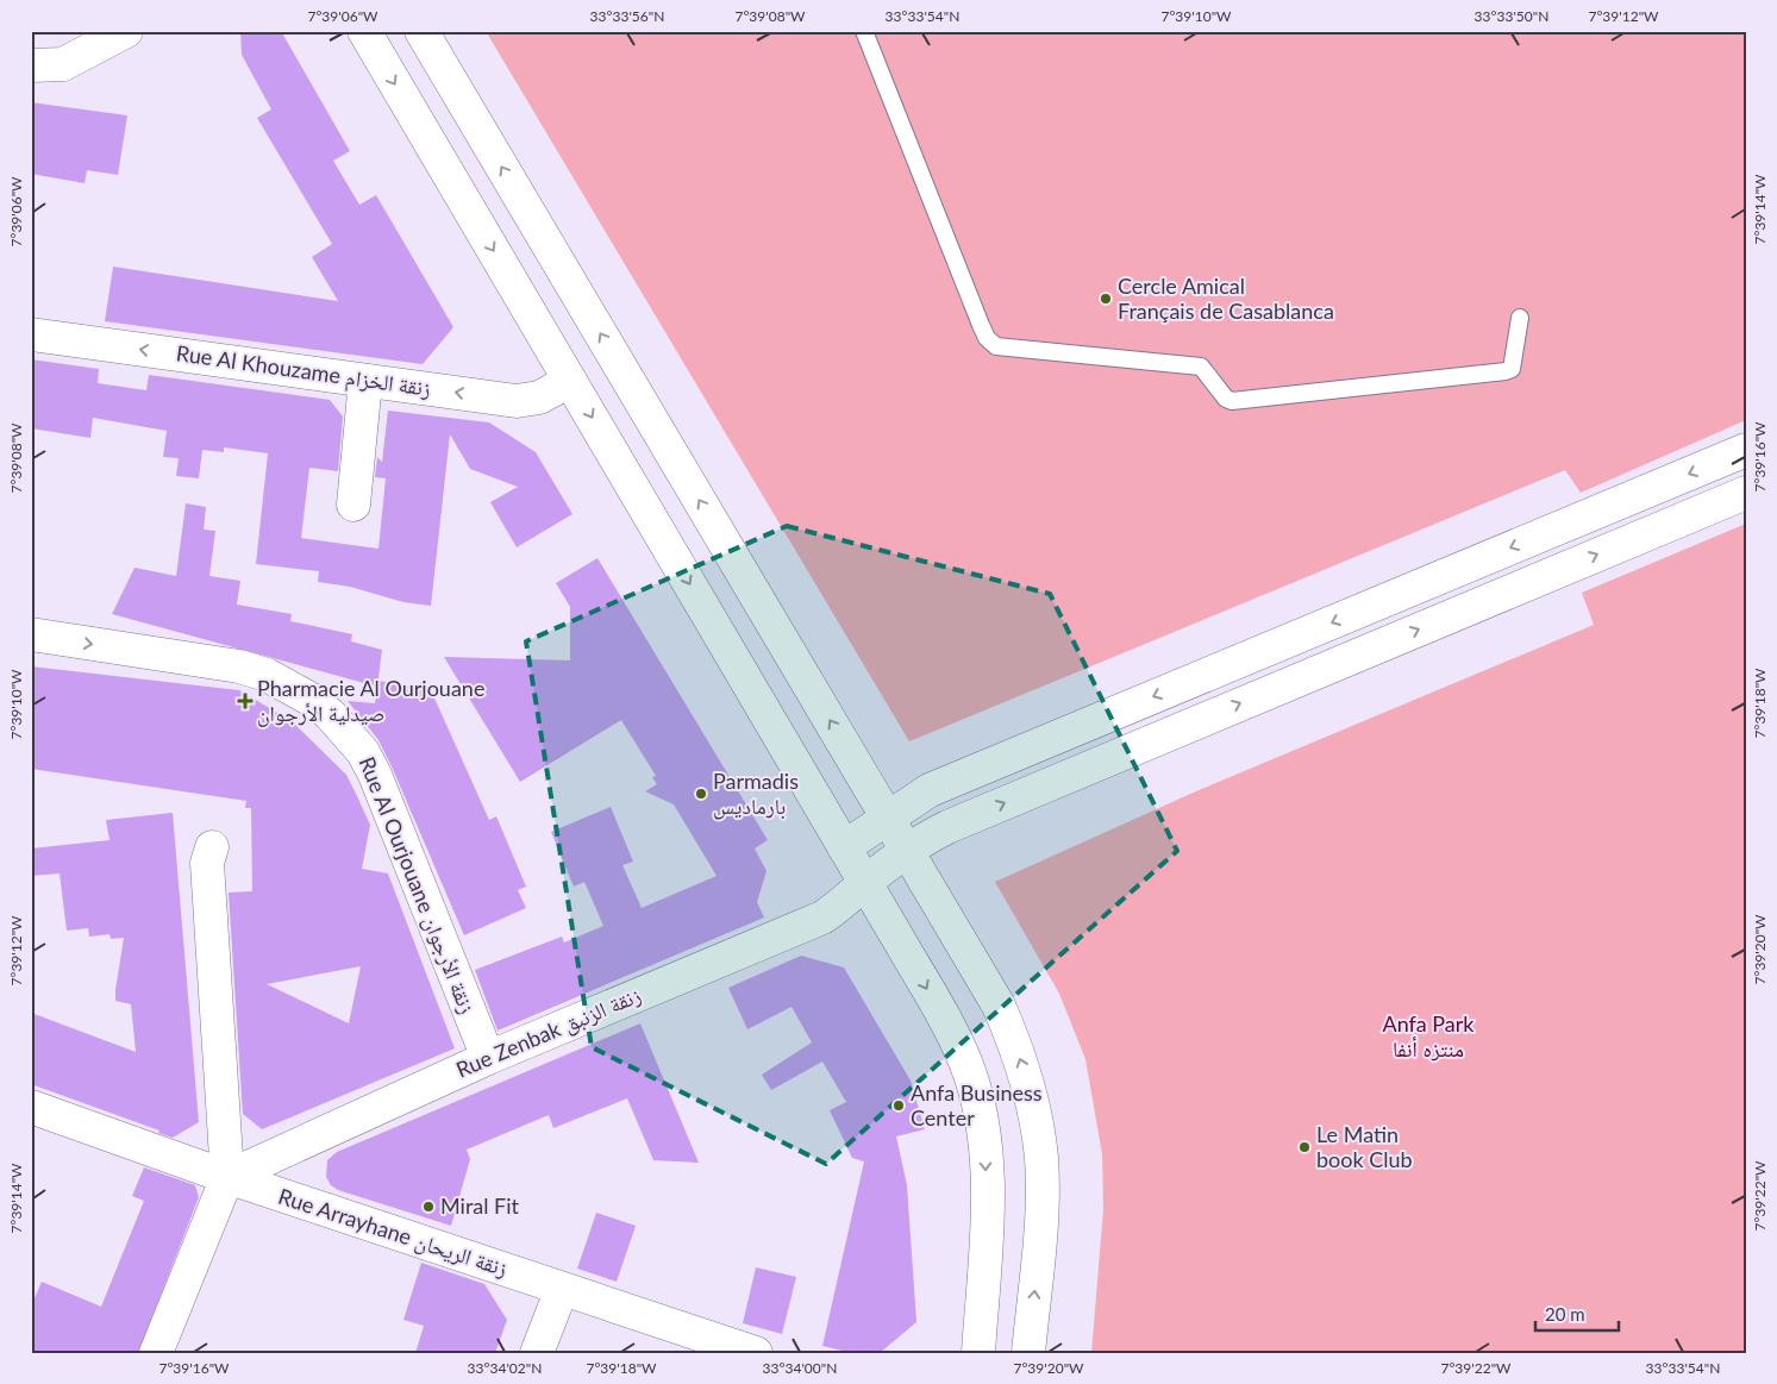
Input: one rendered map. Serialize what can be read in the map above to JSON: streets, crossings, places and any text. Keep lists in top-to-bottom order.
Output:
{
  "streets": {
    "street": [
      "Rue Al Khouzame زنقة الخزام",
      "Rue Al Ourjouane زنقة الأرجوان",
      "Rue Zenbak زنقة الزنبق",
      "Rue Arrayhane زنقة الريحان"
    ]
  },
  "crossings": [
    ["Rue Al Ourjouane زنقة الأرجوان", "Rue Zenbak زنقة الزنبق"],
    ["Rue Zenbak زنقة الزنبق", "Rue Arrayhane زنقة الريحان"]
  ],
  "one_way": ["Rue Al Khouzame زنقة الخزام", "Rue Al Ourjouane زنقة الأرجوان"],
  "parks": ["Anfa Park منتزه أنفا"],
  "places": {
    "other": [
      "Cercle Amical Français de Casablanca",
      "Parmadis بارماديس",
      "Anfa Business Center",
      "Le Matin book Club",
      "Miral Fit"
    ],
    "health": ["Pharmacie Al Ourjouane صيدلية الأرجوان"]
  },
  "scale_bar": "20 m",
  "coordinates": [
    "7°39'06\"W",
    "33°33'56\"N",
    "7°39'08\"W",
    "33°33'54\"N",
    "7°39'10\"W",
    "33°33'50\"N",
    "7°39'12\"W",
    "7°39'14\"W",
    "7°39'16\"W",
    "7°39'18\"W",
    "7°39'20\"W",
    "7°39'22\"W",
    "33°34'02\"N",
    "33°34'00\"N"
  ]
}
